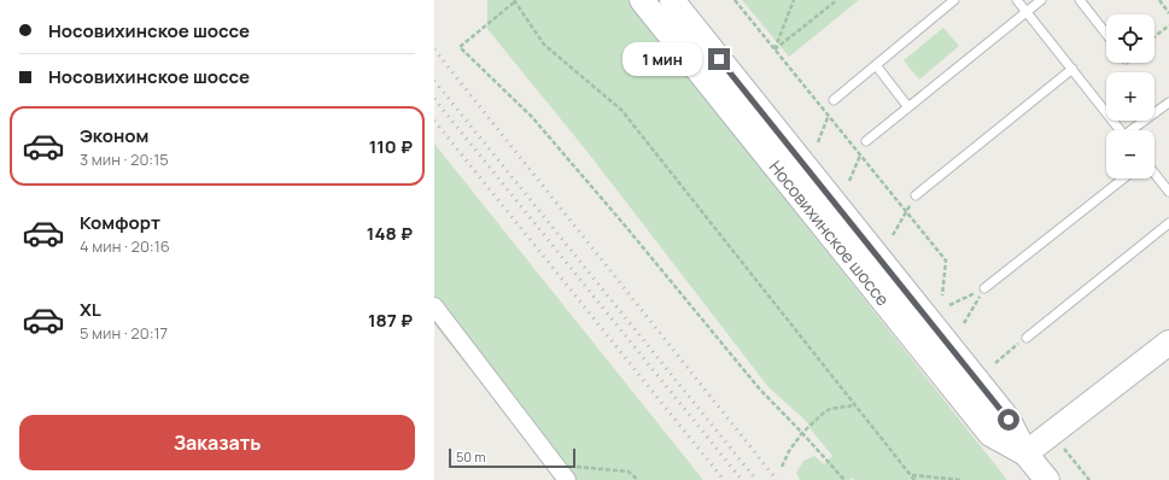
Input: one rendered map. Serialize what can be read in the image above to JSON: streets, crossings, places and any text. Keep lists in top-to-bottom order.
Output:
{
  "streets": {
    "main road": ["Носовихинское шоссе"]
  },
  "scale_bar": "50 m",
  "page": {
    "banner": ["Носовихинское шоссе", "Носовихинское шоссе"],
    "map_buttons": ["+", "−"],
    "bubble": "1 мин",
    "list": [
      {
        "name": "Эконом",
        "note": "3 мин · 20:15",
        "value": "110 ₽"
      },
      {
        "name": "Комфорт",
        "note": "4 мин · 20:16",
        "value": "148 ₽"
      },
      {
        "name": "XL",
        "note": "5 мин · 20:17",
        "value": "187 ₽"
      }
    ],
    "buttons": "Заказать",
    "scale": "50 m"
  }
}
